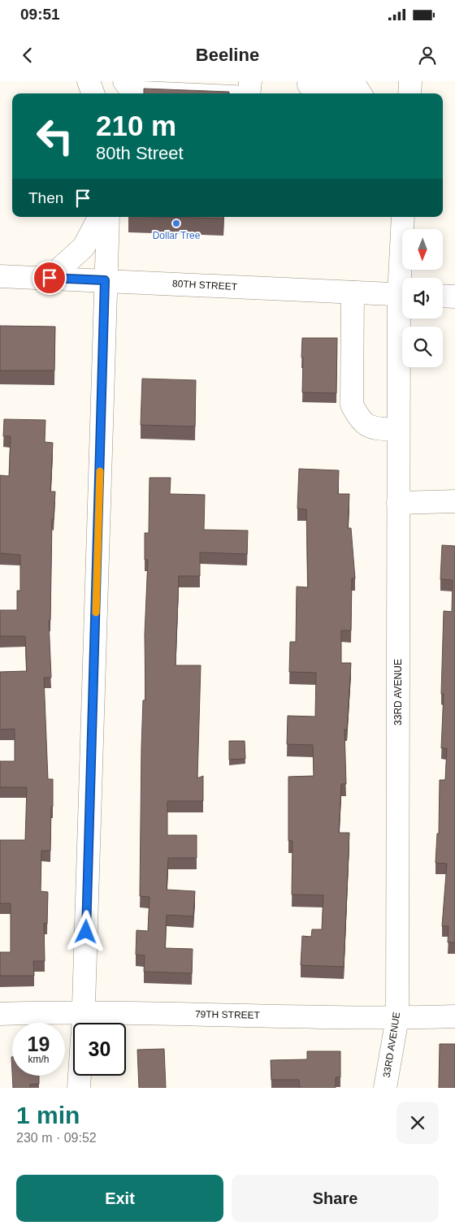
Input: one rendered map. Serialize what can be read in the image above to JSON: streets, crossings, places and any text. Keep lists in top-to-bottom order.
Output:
{
  "streets": {
    "street": ["80TH STREET", "33RD AVENUE", "79TH STREET"]
  },
  "crossings": [
    ["33RD AVENUE", "79TH STREET"]
  ],
  "places": ["Dollar Tree"],
  "north": "bottom",
  "page": {
    "status": "09:51",
    "header": "Beeline",
    "turn": ["210 m", "80th Street"],
    "then": "Then",
    "speed": "19 km/h",
    "limit": "30",
    "heading": ["1 min", "230 m · 09:52"],
    "buttons": ["Exit", "Share"]
  }
}
